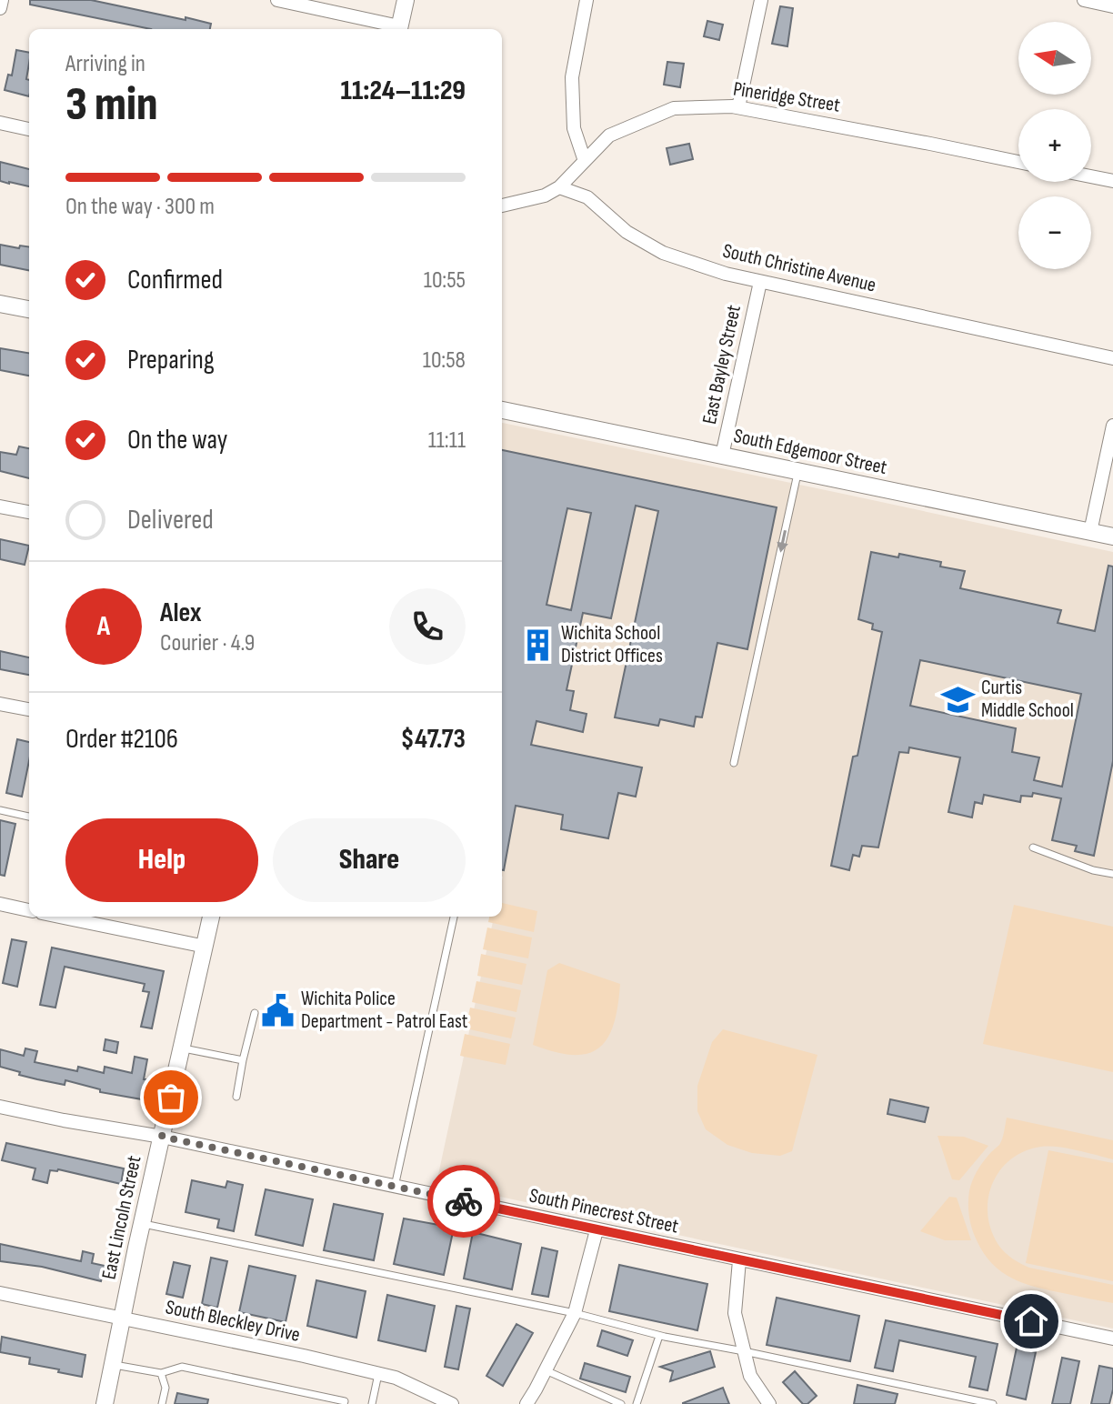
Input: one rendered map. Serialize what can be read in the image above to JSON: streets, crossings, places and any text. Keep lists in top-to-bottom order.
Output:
{
  "streets": {
    "street": [
      "Pineridge Street",
      "South Christine Avenue",
      "East Bayley Street",
      "South Edgemoor Street",
      "South Pinecrest Street",
      "East Lincoln Street",
      "South Bleckley Drive"
    ]
  },
  "crossings": [
    ["Pineridge Street", "South Christine Avenue"],
    ["South Christine Avenue", "East Bayley Street"],
    ["East Bayley Street", "South Edgemoor Street"],
    ["South Pinecrest Street", "East Lincoln Street"],
    ["East Lincoln Street", "South Bleckley Drive"]
  ],
  "places": {
    "building": ["Wichita School District Offices"],
    "school or university": ["Curtis Middle School"],
    "public building": ["Wichita Police Department - Patrol East"]
  },
  "north": "left",
  "page": {
    "map_buttons": ["+", "−"],
    "heading": ["3 min", "Arriving in", "11:24–11:29"],
    "panel": [
      "Alex",
      "Courier · 4.9",
      "Order #2106",
      "$47.73"
    ],
    "bar": "On the way · 300 m",
    "list": [
      ["Confirmed", "10:55"],
      ["Preparing", "10:58"],
      ["On the way", "11:11"],
      "Delivered"
    ],
    "round": "A",
    "buttons": ["Help", "Share"]
  }
}
